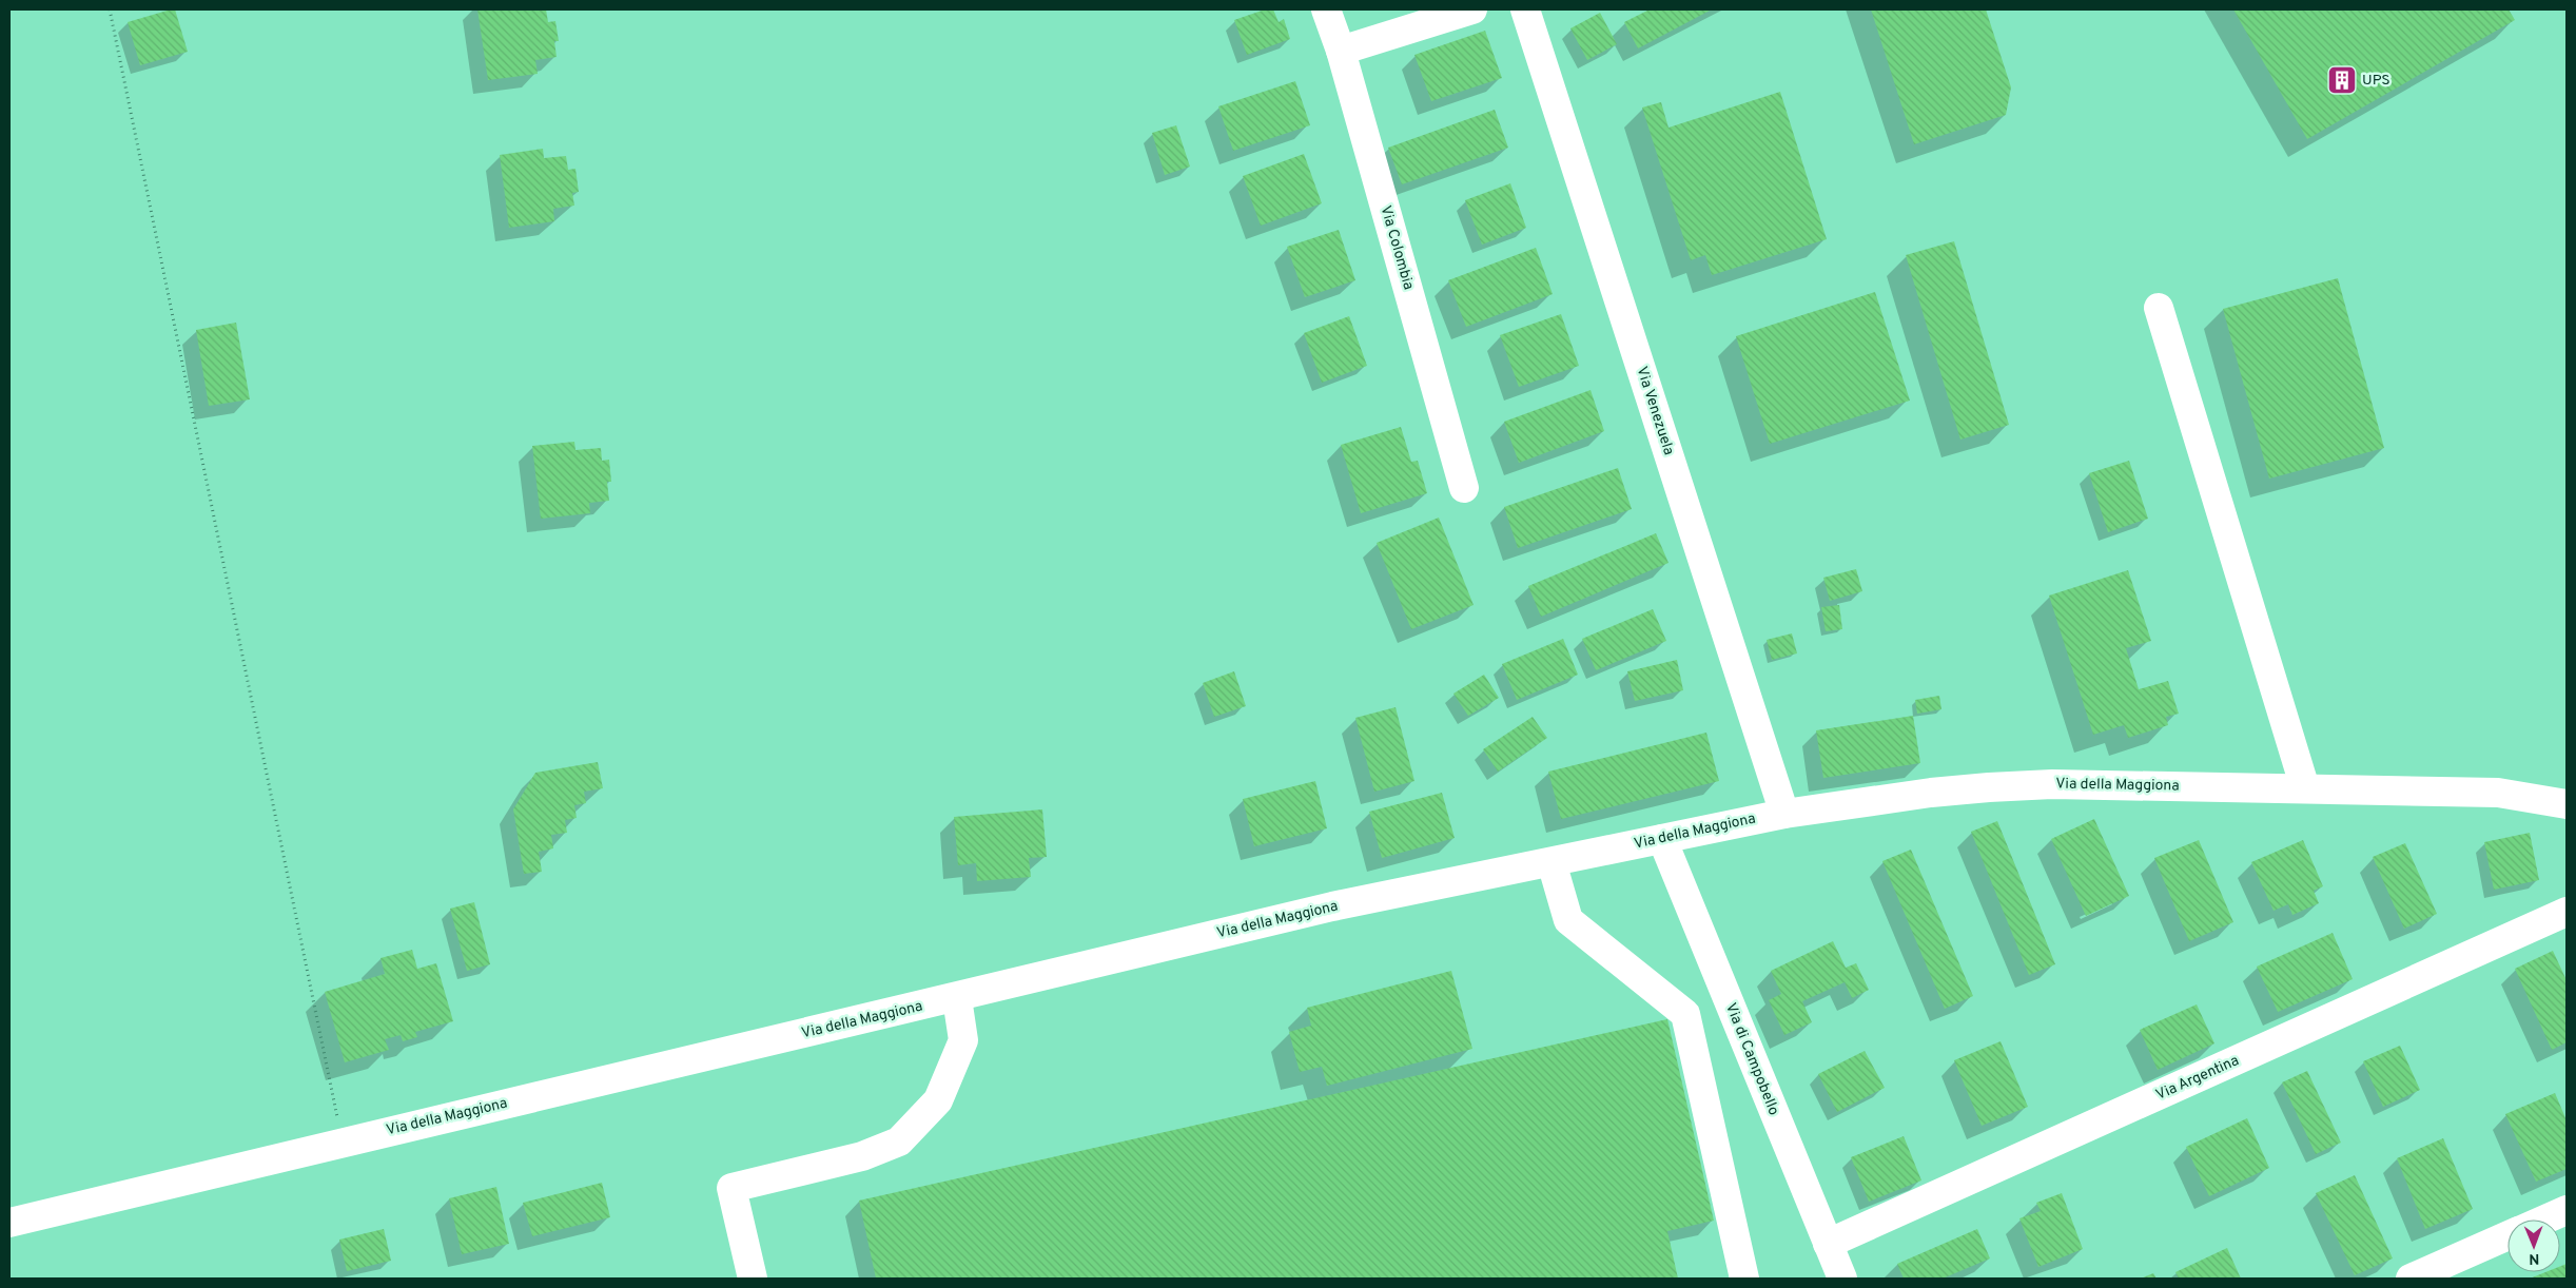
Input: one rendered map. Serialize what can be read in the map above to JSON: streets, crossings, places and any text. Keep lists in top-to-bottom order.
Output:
{
  "streets": {
    "street": [
      "Via Colombia",
      "Via Venezuela",
      "Via della Maggiona",
      "Via di Campobello",
      "Via Argentina"
    ]
  },
  "crossings": [
    ["Via Venezuela", "Via della Maggiona"],
    ["Via della Maggiona", "Via di Campobello"],
    ["Via di Campobello", "Via Argentina"]
  ],
  "places": {
    "building": ["UPS"]
  },
  "north": "bottom"
}
